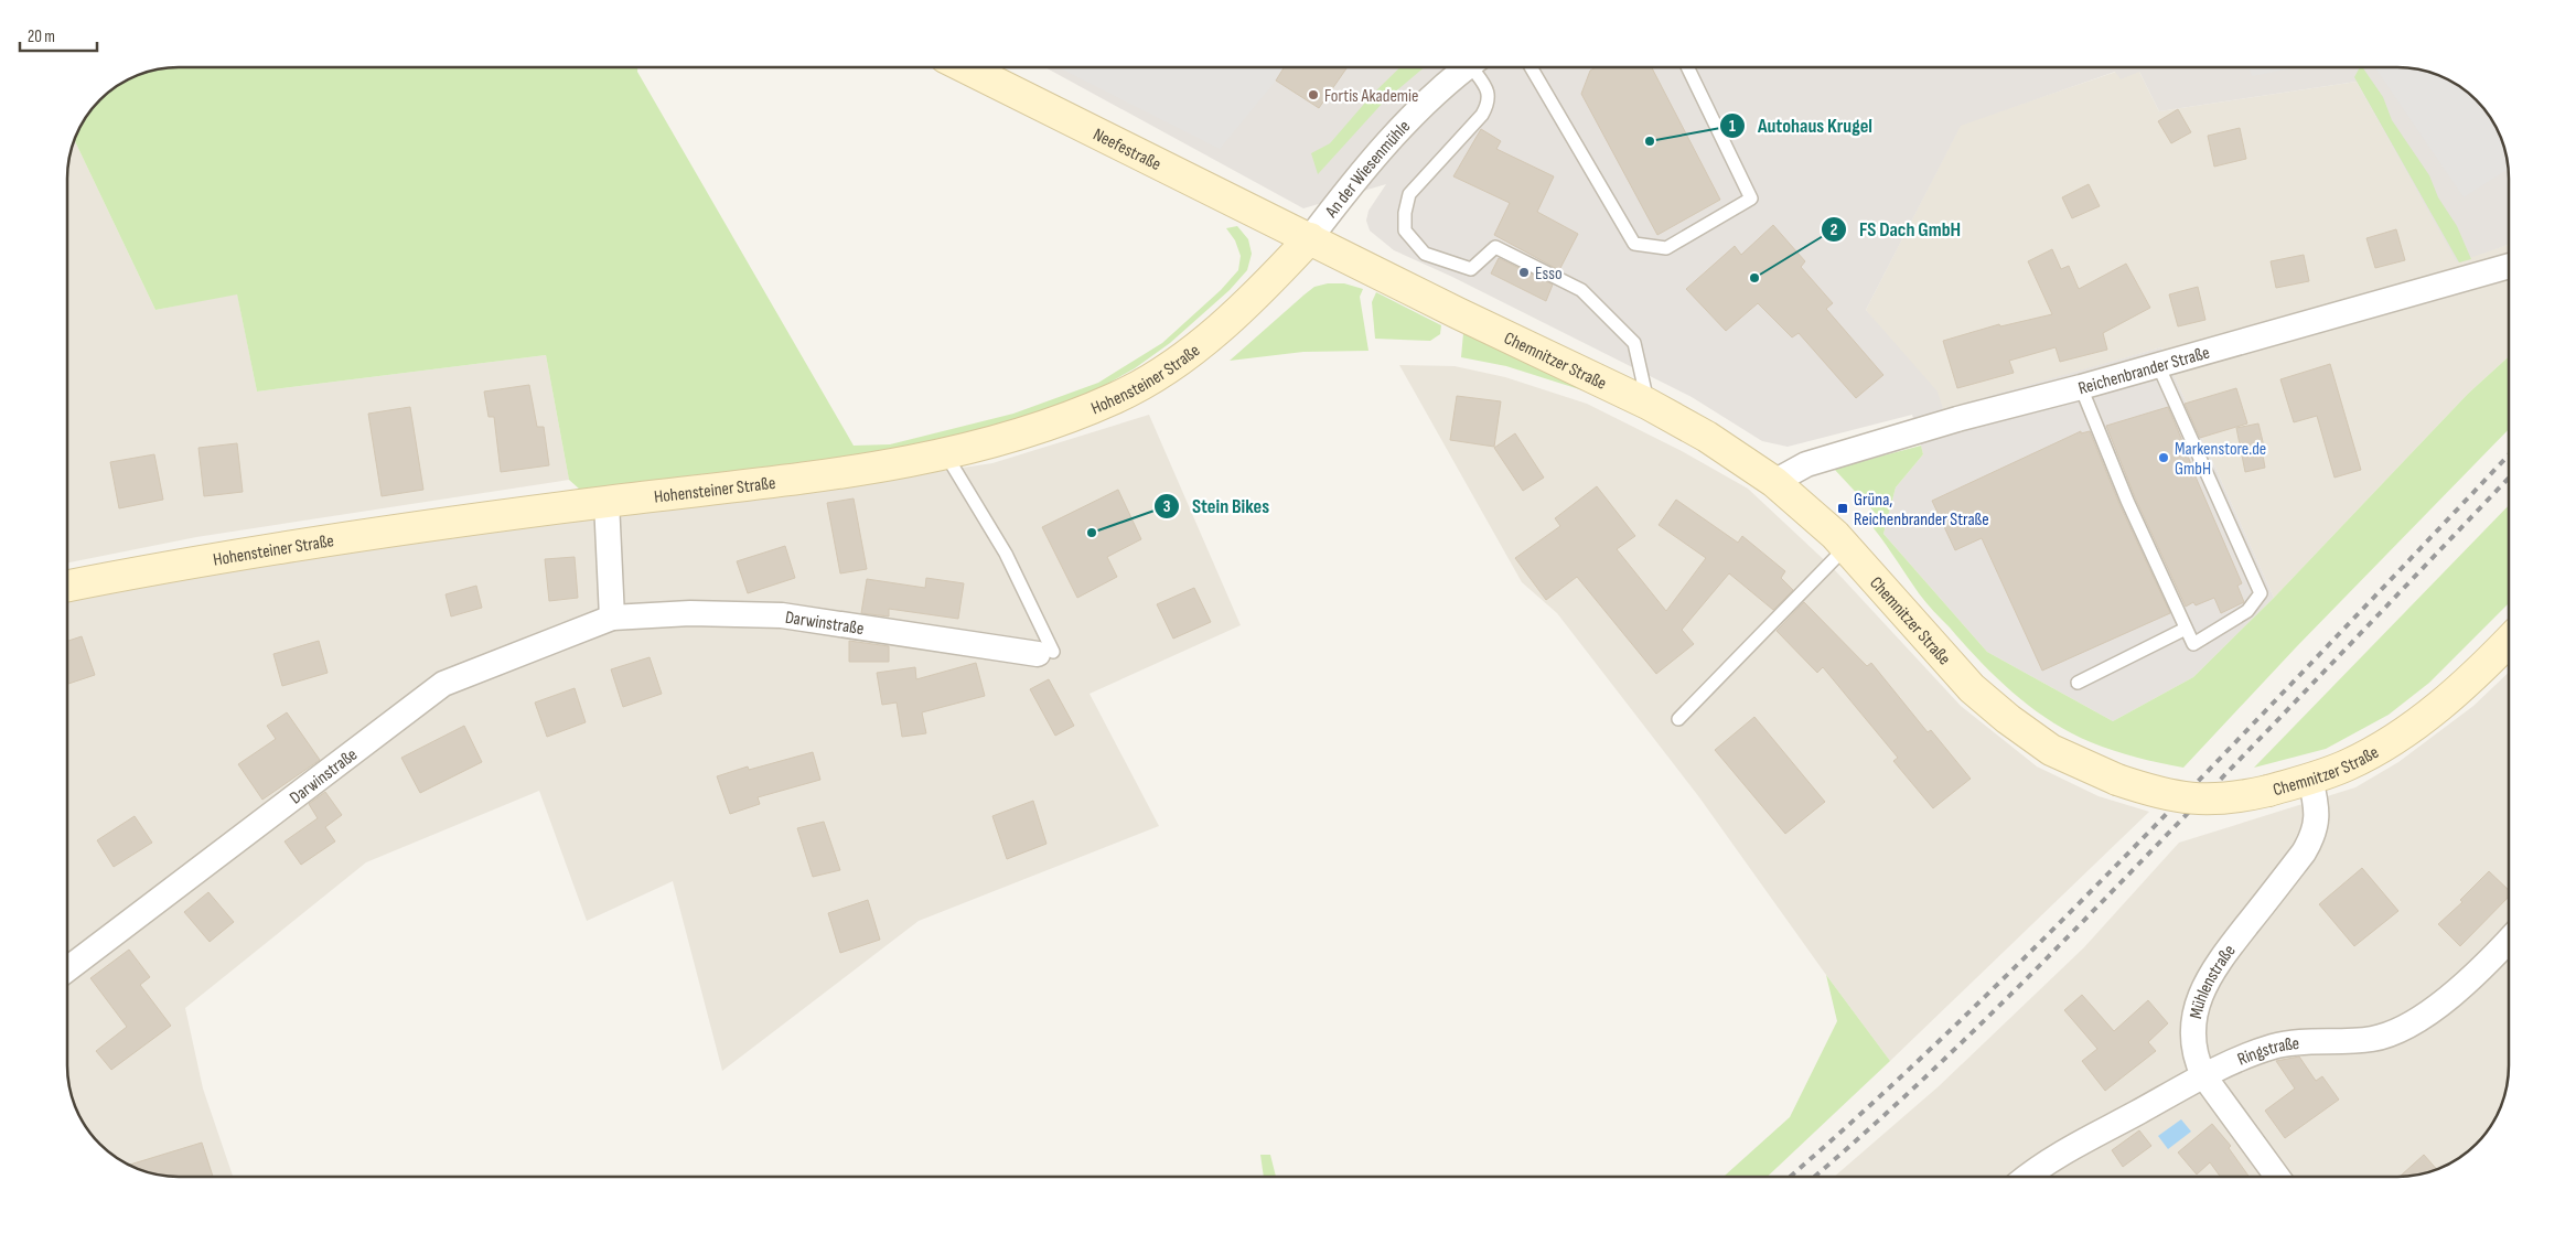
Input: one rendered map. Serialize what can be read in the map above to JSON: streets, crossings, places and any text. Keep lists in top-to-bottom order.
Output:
{
  "streets": {
    "main road": ["Neefestraße", "Chemnitzer Straße", "Hohensteiner Straße"],
    "street": [
      "An der Wiesenmühle",
      "Reichenbrander Straße",
      "Darwinstraße",
      "Mühlenstraße",
      "Ringstraße"
    ]
  },
  "crossings": [
    ["Neefestraße", "An der Wiesenmühle"],
    ["Neefestraße", "Chemnitzer Straße"],
    ["Neefestraße", "Hohensteiner Straße"],
    ["An der Wiesenmühle", "Chemnitzer Straße"],
    ["An der Wiesenmühle", "Hohensteiner Straße"],
    ["Chemnitzer Straße", "Reichenbrander Straße"],
    ["Chemnitzer Straße", "Hohensteiner Straße"],
    ["Chemnitzer Straße", "Mühlenstraße"],
    ["Mühlenstraße", "Ringstraße"]
  ],
  "places": {
    "other": [
      "Fortis Akademie",
      "Autohaus Krugel",
      "Esso",
      "FS Dach GmbH",
      "Markenstore.de GmbH",
      "Stein Bikes"
    ],
    "transit": ["Grüna, Reichenbrander Straße"]
  },
  "scale_bar": "20 m"
}
